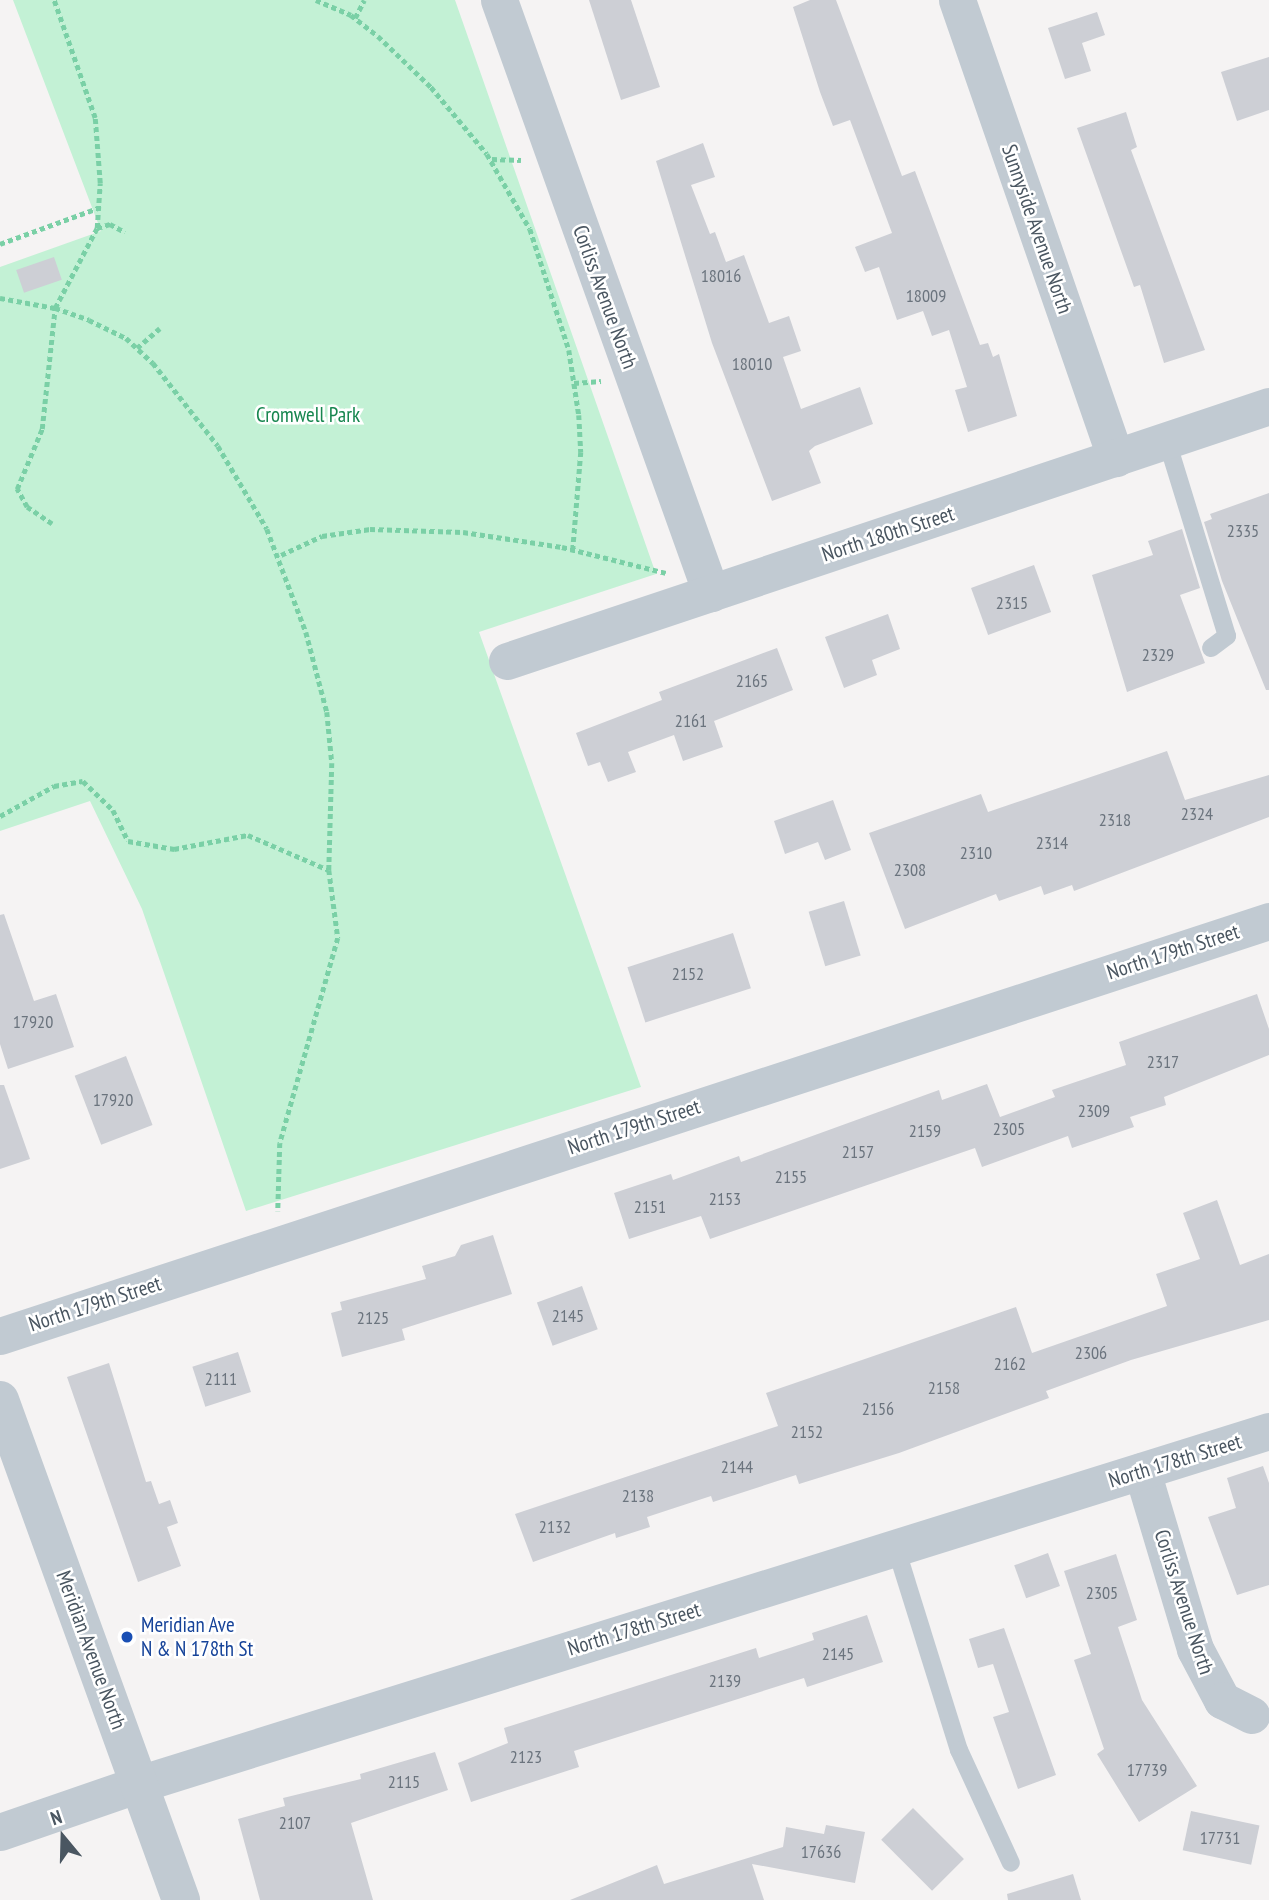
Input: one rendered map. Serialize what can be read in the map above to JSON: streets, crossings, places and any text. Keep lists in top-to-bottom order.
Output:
{
  "streets": {
    "street": [
      "Sunnyside Avenue North",
      "Corliss Avenue North",
      "North 180th Street",
      "North 179th Street",
      "North 178th Street",
      "Meridian Avenue North"
    ]
  },
  "crossings": [
    ["Sunnyside Avenue North", "North 180th Street"],
    ["Corliss Avenue North", "North 180th Street"],
    ["Corliss Avenue North", "North 178th Street"],
    ["North 178th Street", "Meridian Avenue North"]
  ],
  "parks": ["Cromwell Park"],
  "places": ["Meridian Ave N & N 178th St"],
  "house_numbers": [
    "18016",
    "18009",
    "18010",
    "2335",
    "2315",
    "2329",
    "2165",
    "2161",
    "2324",
    "2318",
    "2314",
    "2310",
    "2308",
    "2152",
    "17920",
    "2317",
    "17920",
    "2309",
    "2305",
    "2159",
    "2157",
    "2155",
    "2153",
    "2151",
    "2145",
    "2125",
    "2306",
    "2162",
    "2111",
    "2158",
    "2156",
    "2152",
    "2144",
    "2138",
    "2132",
    "2305",
    "2145",
    "2139",
    "2123",
    "17739",
    "2115",
    "2107",
    "17731",
    "17636"
  ],
  "north": "top"
}
